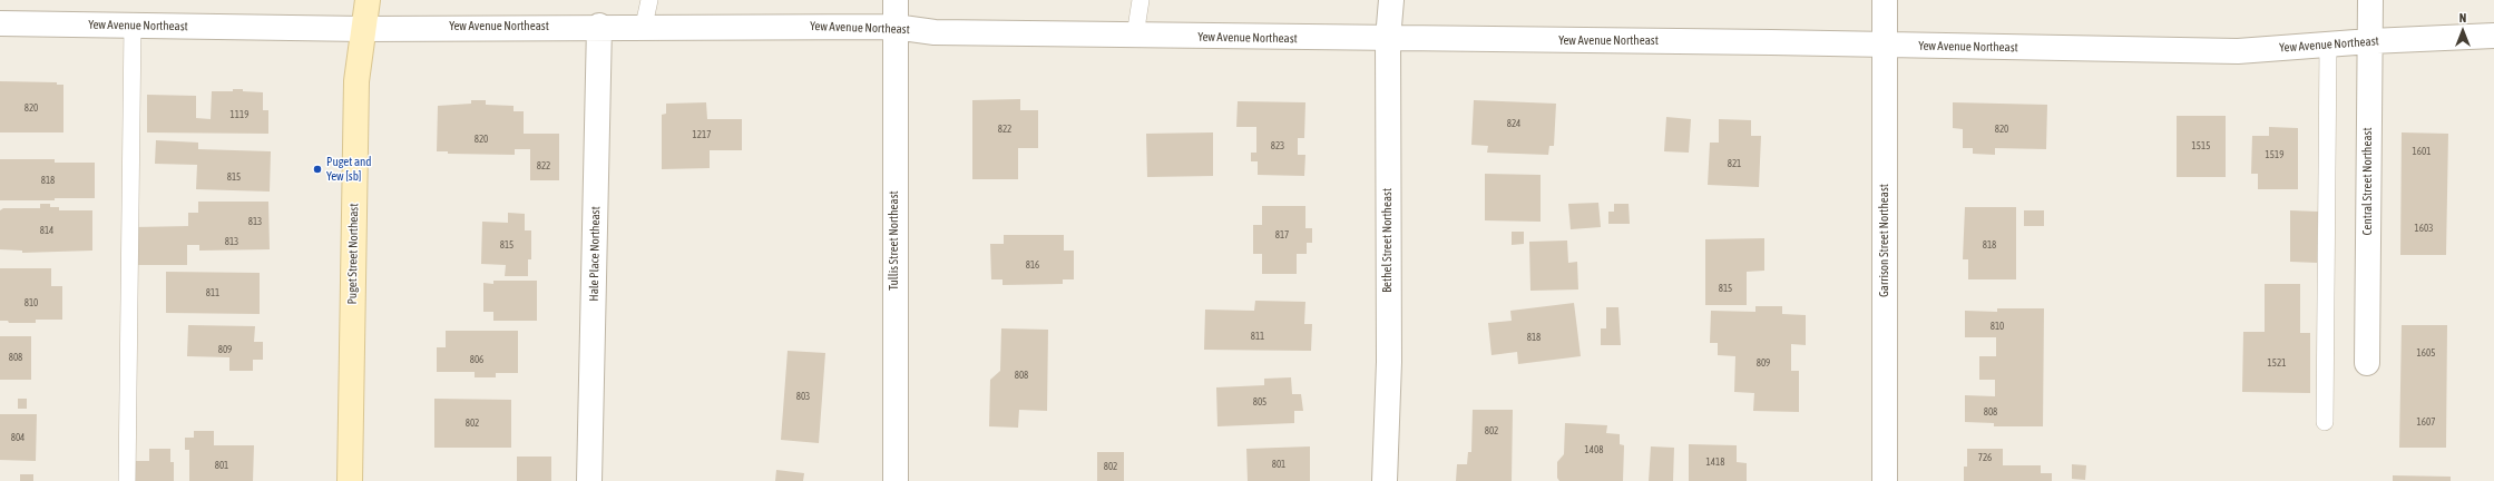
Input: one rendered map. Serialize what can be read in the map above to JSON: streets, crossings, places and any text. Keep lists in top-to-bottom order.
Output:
{
  "streets": {
    "street": [
      "Yew Avenue Northeast",
      "Central Street Northeast",
      "Tullis Street Northeast",
      "Bethel Street Northeast",
      "Garrison Street Northeast",
      "Puget Street Northeast",
      "Hale Place Northeast"
    ]
  },
  "crossings": [
    ["Yew Avenue Northeast", "Central Street Northeast"],
    ["Yew Avenue Northeast", "Tullis Street Northeast"],
    ["Yew Avenue Northeast", "Bethel Street Northeast"],
    ["Yew Avenue Northeast", "Garrison Street Northeast"],
    ["Yew Avenue Northeast", "Puget Street Northeast"],
    ["Yew Avenue Northeast", "Hale Place Northeast"]
  ],
  "places": ["Puget and Yew [sb]"],
  "house_numbers": [
    "820",
    "1119",
    "824",
    "822",
    "820",
    "1217",
    "820",
    "823",
    "1515",
    "1601",
    "1519",
    "821",
    "822",
    "815",
    "818",
    "813",
    "1603",
    "814",
    "817",
    "813",
    "815",
    "818",
    "816",
    "815",
    "811",
    "810",
    "810",
    "811",
    "818",
    "809",
    "1605",
    "808",
    "806",
    "809",
    "1521",
    "808",
    "803",
    "805",
    "808",
    "1607",
    "802",
    "802",
    "804",
    "1408",
    "726",
    "1418",
    "801",
    "801",
    "802"
  ],
  "north": "top"
}
